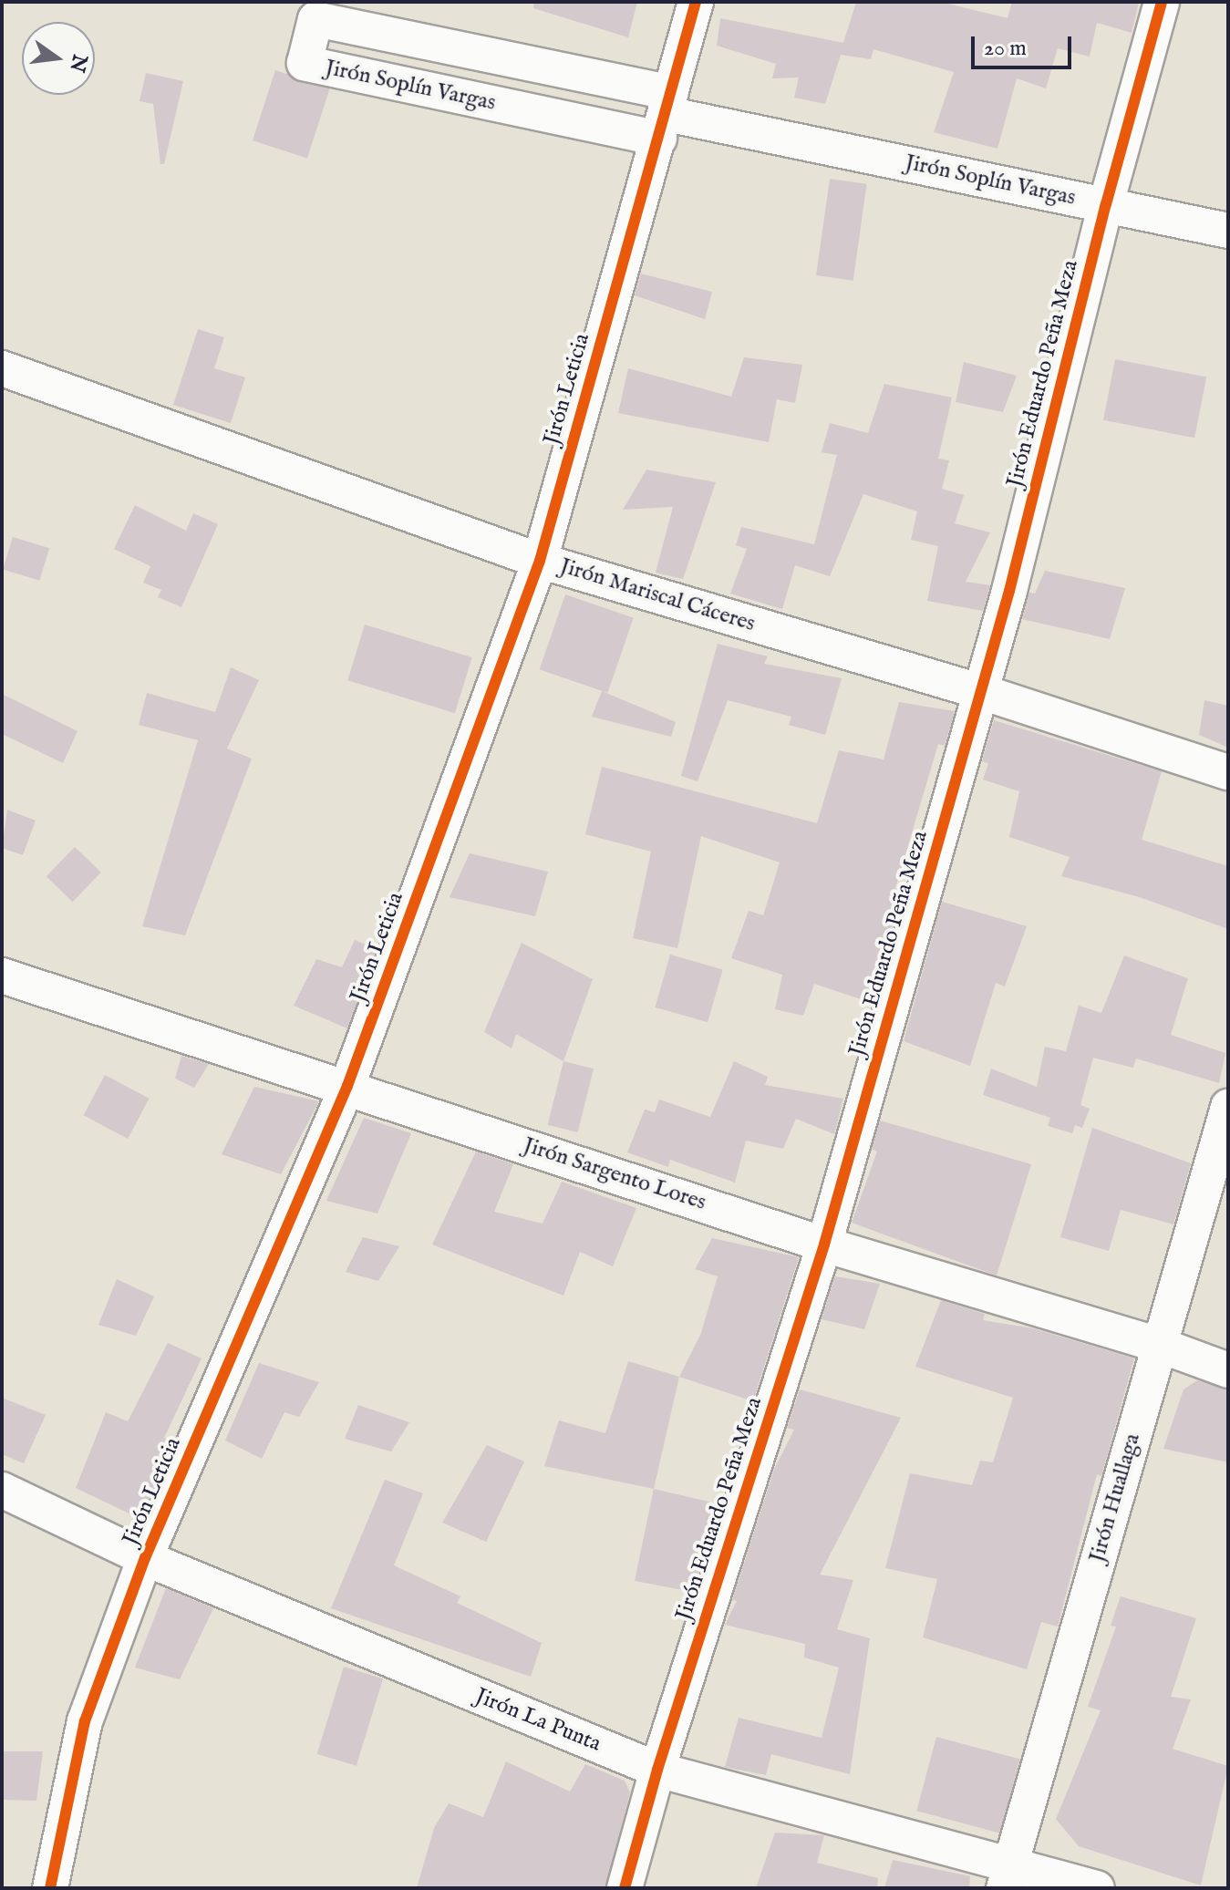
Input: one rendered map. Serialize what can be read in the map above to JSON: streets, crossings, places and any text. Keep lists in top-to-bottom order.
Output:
{
  "streets": {
    "street": [
      "Jirón Soplín Vargas",
      "Jirón Eduardo Peña Meza",
      "Jirón Leticia",
      "Jirón Mariscal Cáceres",
      "Jirón Sargento Lores",
      "Jirón Huallaga",
      "Jirón La Punta"
    ]
  },
  "crossings": [
    ["Jirón Soplín Vargas", "Jirón Eduardo Peña Meza"],
    ["Jirón Soplín Vargas", "Jirón Leticia"],
    ["Jirón Eduardo Peña Meza", "Jirón Mariscal Cáceres"],
    ["Jirón Eduardo Peña Meza", "Jirón Sargento Lores"],
    ["Jirón Eduardo Peña Meza", "Jirón La Punta"],
    ["Jirón Leticia", "Jirón Mariscal Cáceres"],
    ["Jirón Leticia", "Jirón Sargento Lores"],
    ["Jirón Leticia", "Jirón La Punta"],
    ["Jirón Sargento Lores", "Jirón Huallaga"],
    ["Jirón Huallaga", "Jirón La Punta"]
  ],
  "scale_bar": "20 m",
  "north": "right"
}
